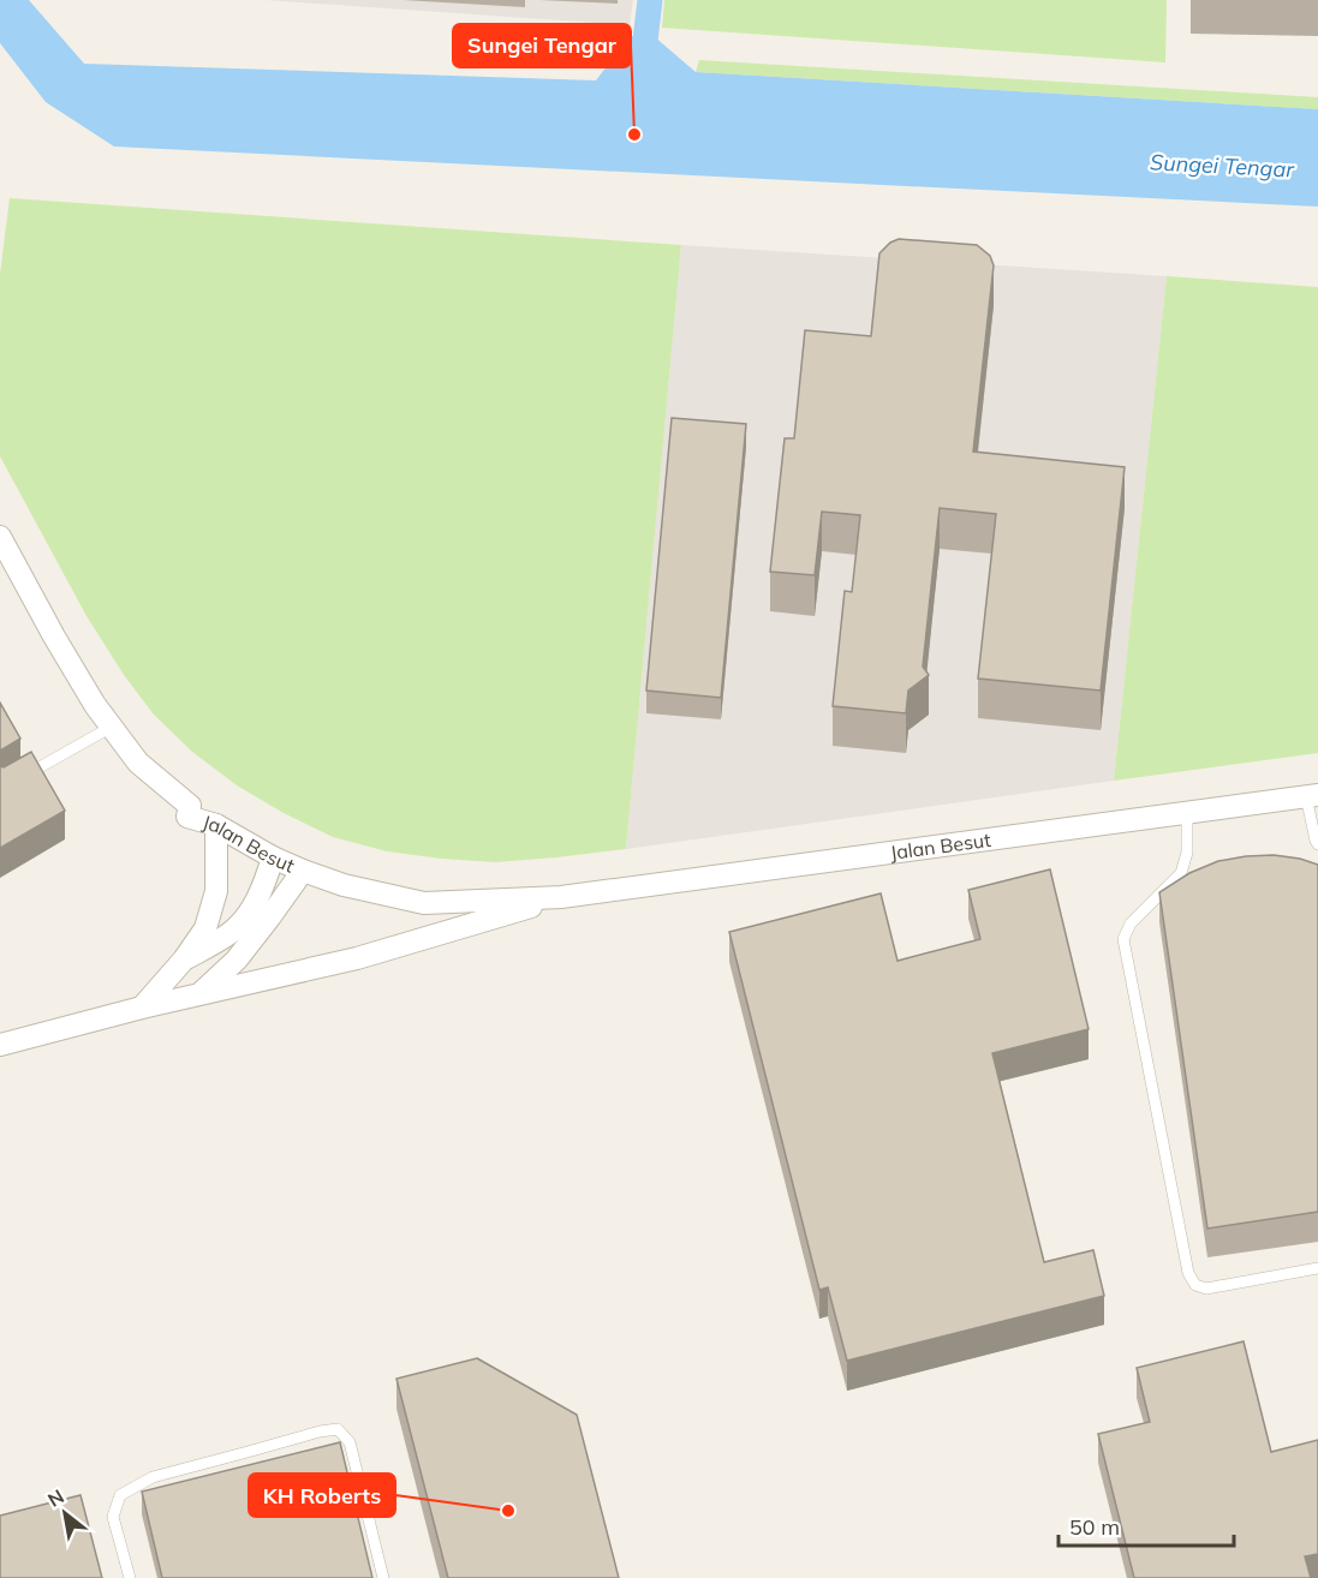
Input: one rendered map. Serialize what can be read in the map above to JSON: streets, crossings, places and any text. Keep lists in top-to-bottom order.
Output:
{
  "streets": {
    "street": ["Jalan Besut"]
  },
  "water": ["Sungei Tengar"],
  "places": ["Sungei Tengar", "KH Roberts"],
  "scale_bar": "50 m",
  "north": "top left"
}
